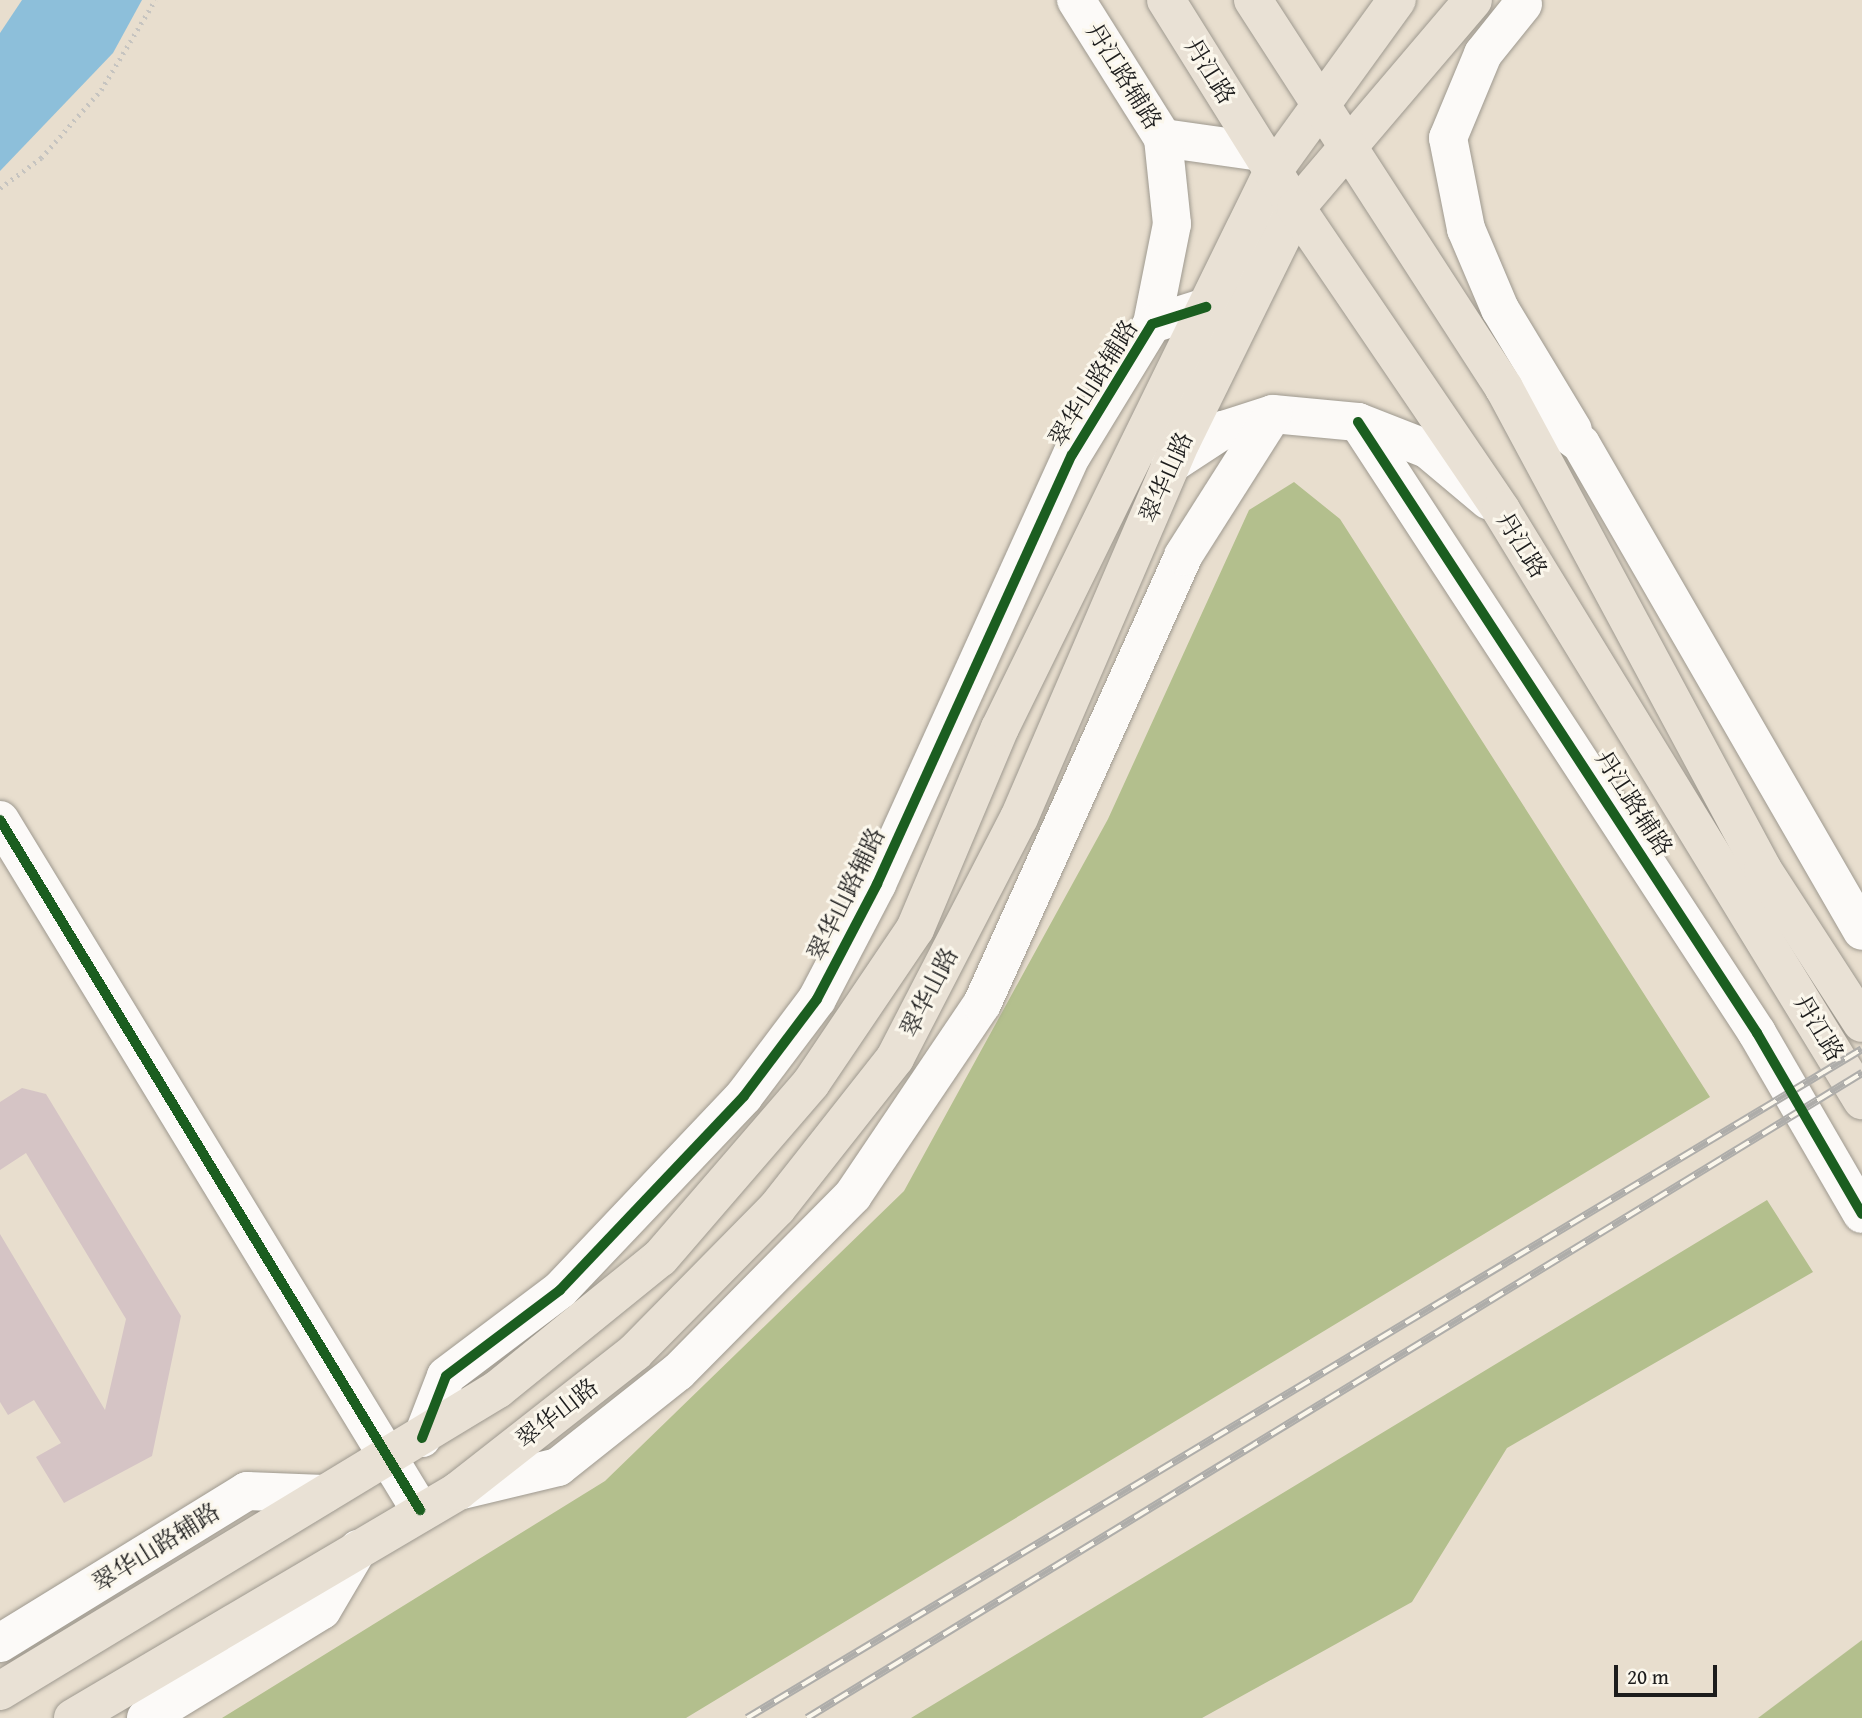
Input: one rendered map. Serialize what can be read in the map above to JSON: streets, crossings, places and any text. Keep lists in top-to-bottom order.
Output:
{
  "streets": {
    "main road": ["丹江路", "翠华山路"],
    "street": ["丹江路辅路", "翠华山路辅路"]
  },
  "crossings": [
    ["丹江路", "丹江路辅路"],
    ["丹江路", "翠华山路"],
    ["丹江路辅路", "翠华山路"],
    ["翠华山路辅路", "翠华山路"]
  ],
  "scale_bar": "20 m"
}
